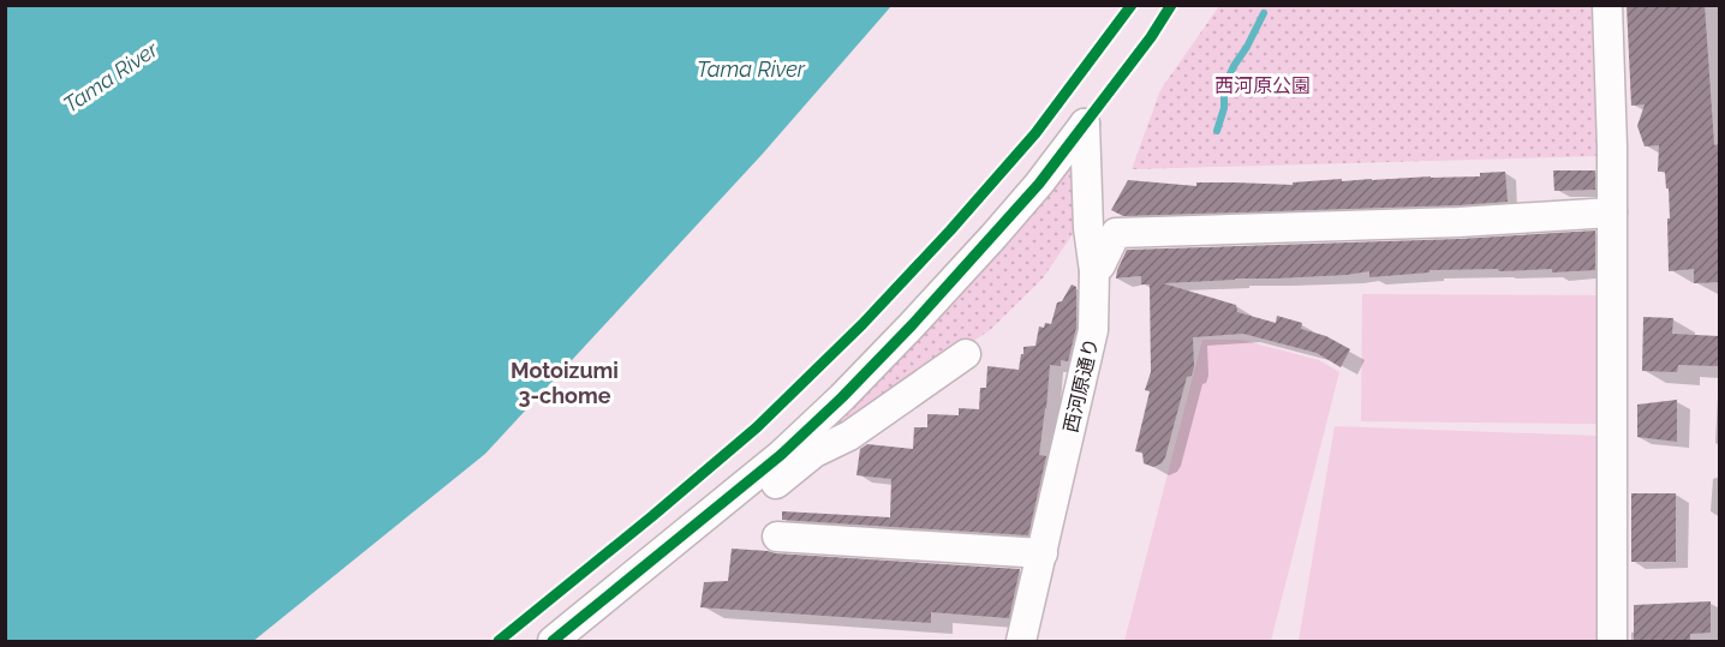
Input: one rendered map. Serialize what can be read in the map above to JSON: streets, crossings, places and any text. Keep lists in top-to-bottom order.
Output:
{
  "streets": {
    "street": ["西河原通り"]
  },
  "districts": ["Motoizumi 3-chome"],
  "water": ["Tama River"],
  "parks": ["西河原公園"]
}
